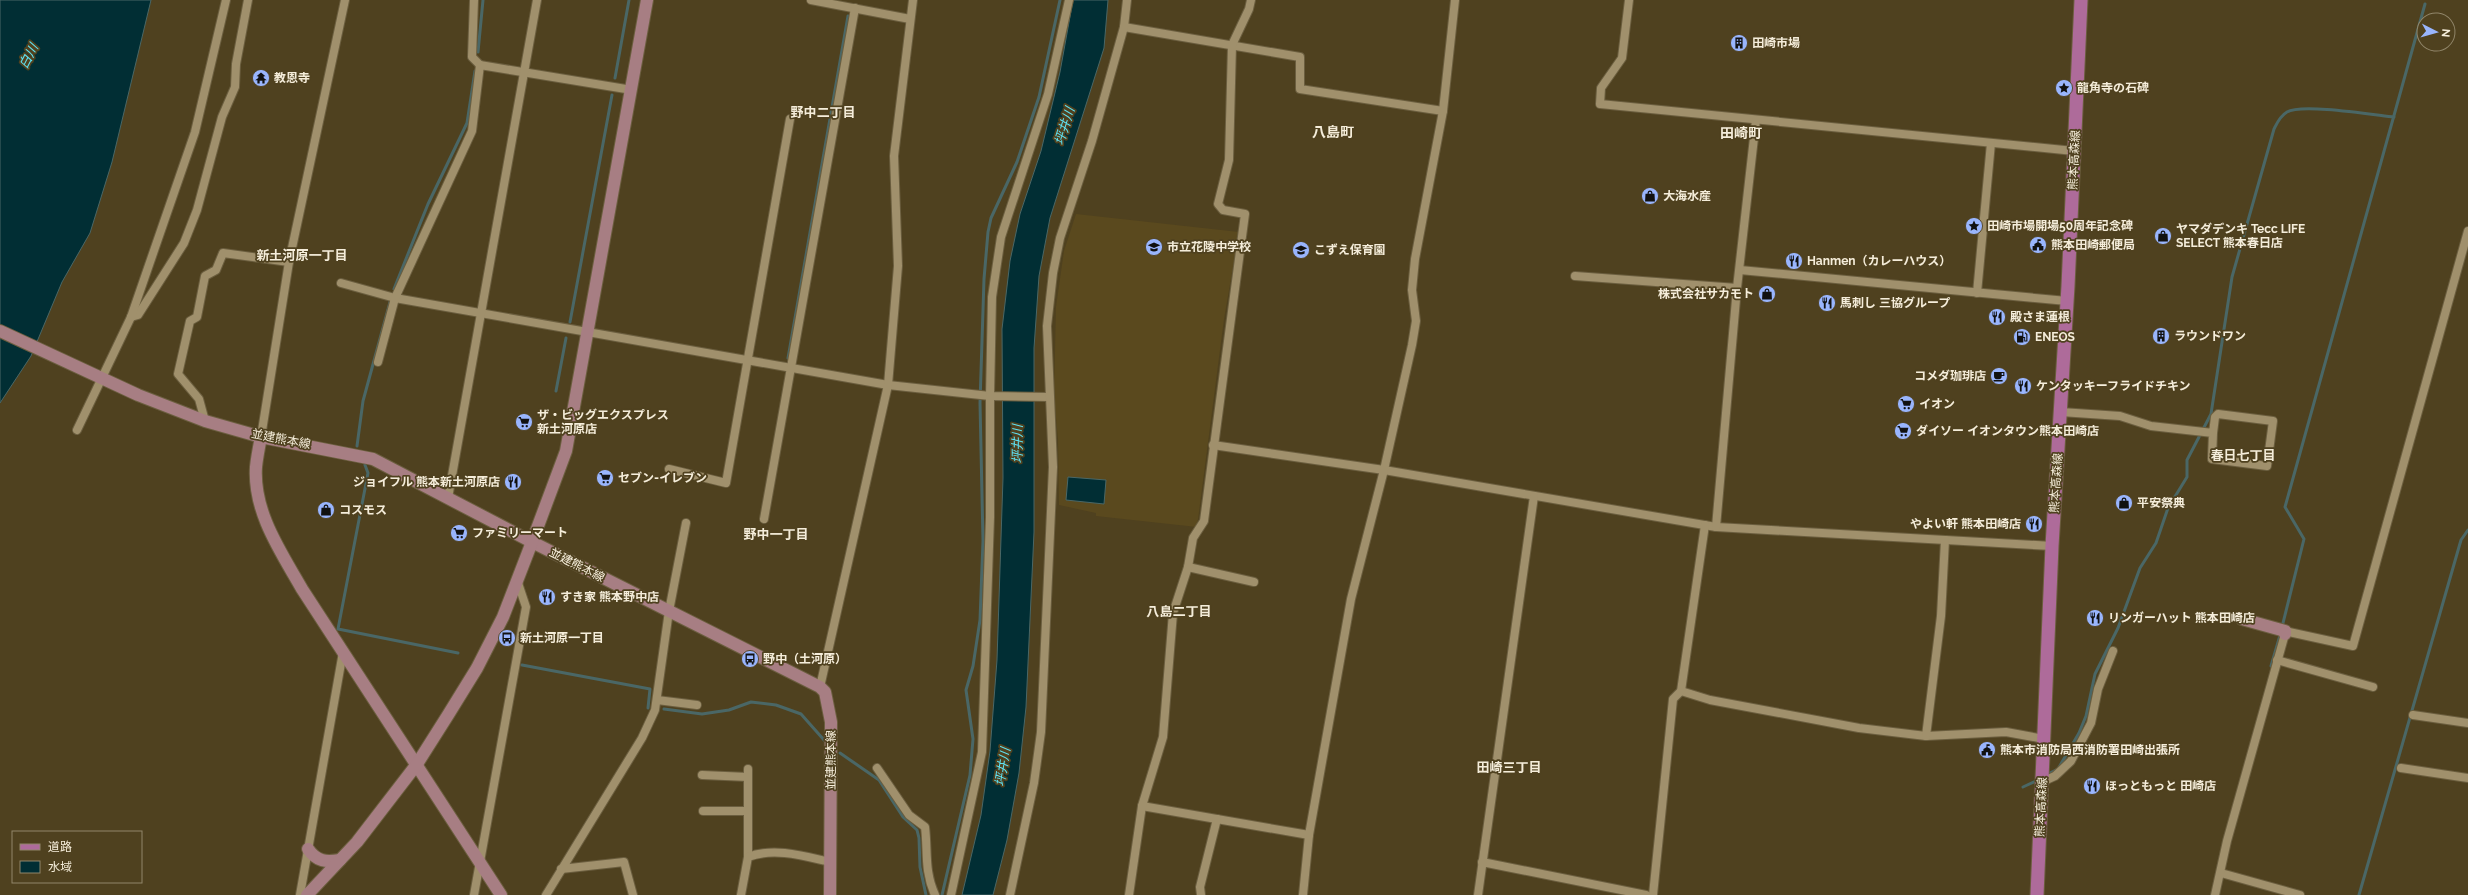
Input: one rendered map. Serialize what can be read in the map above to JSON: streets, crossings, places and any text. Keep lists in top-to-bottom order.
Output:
{
  "streets": {
    "main road": ["熊本高森線"],
    "street": ["並建熊本線"]
  },
  "districts": [
    "野中二丁目",
    "八島町",
    "田崎町",
    "新土河原一丁目",
    "春日七丁目",
    "野中一丁目",
    "八島二丁目",
    "田崎三丁目"
  ],
  "water": ["白川", "坪井川"],
  "places": {
    "building": ["田崎市場", "ラウンドワン"],
    "temple": ["教恩寺"],
    "place": ["龍角寺の石碑", "田崎市場開場50周年記念碑"],
    "shop": [
      "大海水産",
      "ヤマダデンキ Tecc LIFE SELECT 熊本春日店",
      "株式会社サカモト",
      "平安祭典",
      "コスモス"
    ],
    "public building": ["熊本田崎郵便局", "熊本市消防局西消防署田崎出張所"],
    "school or university": ["市立花陵中学校", "こずえ保育園"],
    "restaurant": [
      "Hanmen（カレーハウス）",
      "馬刺し 三協グループ",
      "殿さま蓮根",
      "ケンタッキーフライドチキン",
      "ジョイフル 熊本新土河原店",
      "やよい軒 熊本田崎店",
      "すき家 熊本野中店",
      "リンガーハット 熊本田崎店",
      "ほっともっと 田崎店"
    ],
    "fuel station": ["ENEOS"],
    "cafe": ["コメダ珈琲店"],
    "supermarket": [
      "イオン",
      "ザ・ビッグエクスプレス 新土河原店",
      "ダイソー イオンタウン熊本田崎店",
      "セブン-イレブン",
      "ファミリーマート"
    ],
    "bus stop": ["新土河原一丁目", "野中（土河原）"]
  },
  "legend": ["道路", "水域"],
  "north": "right"
}
